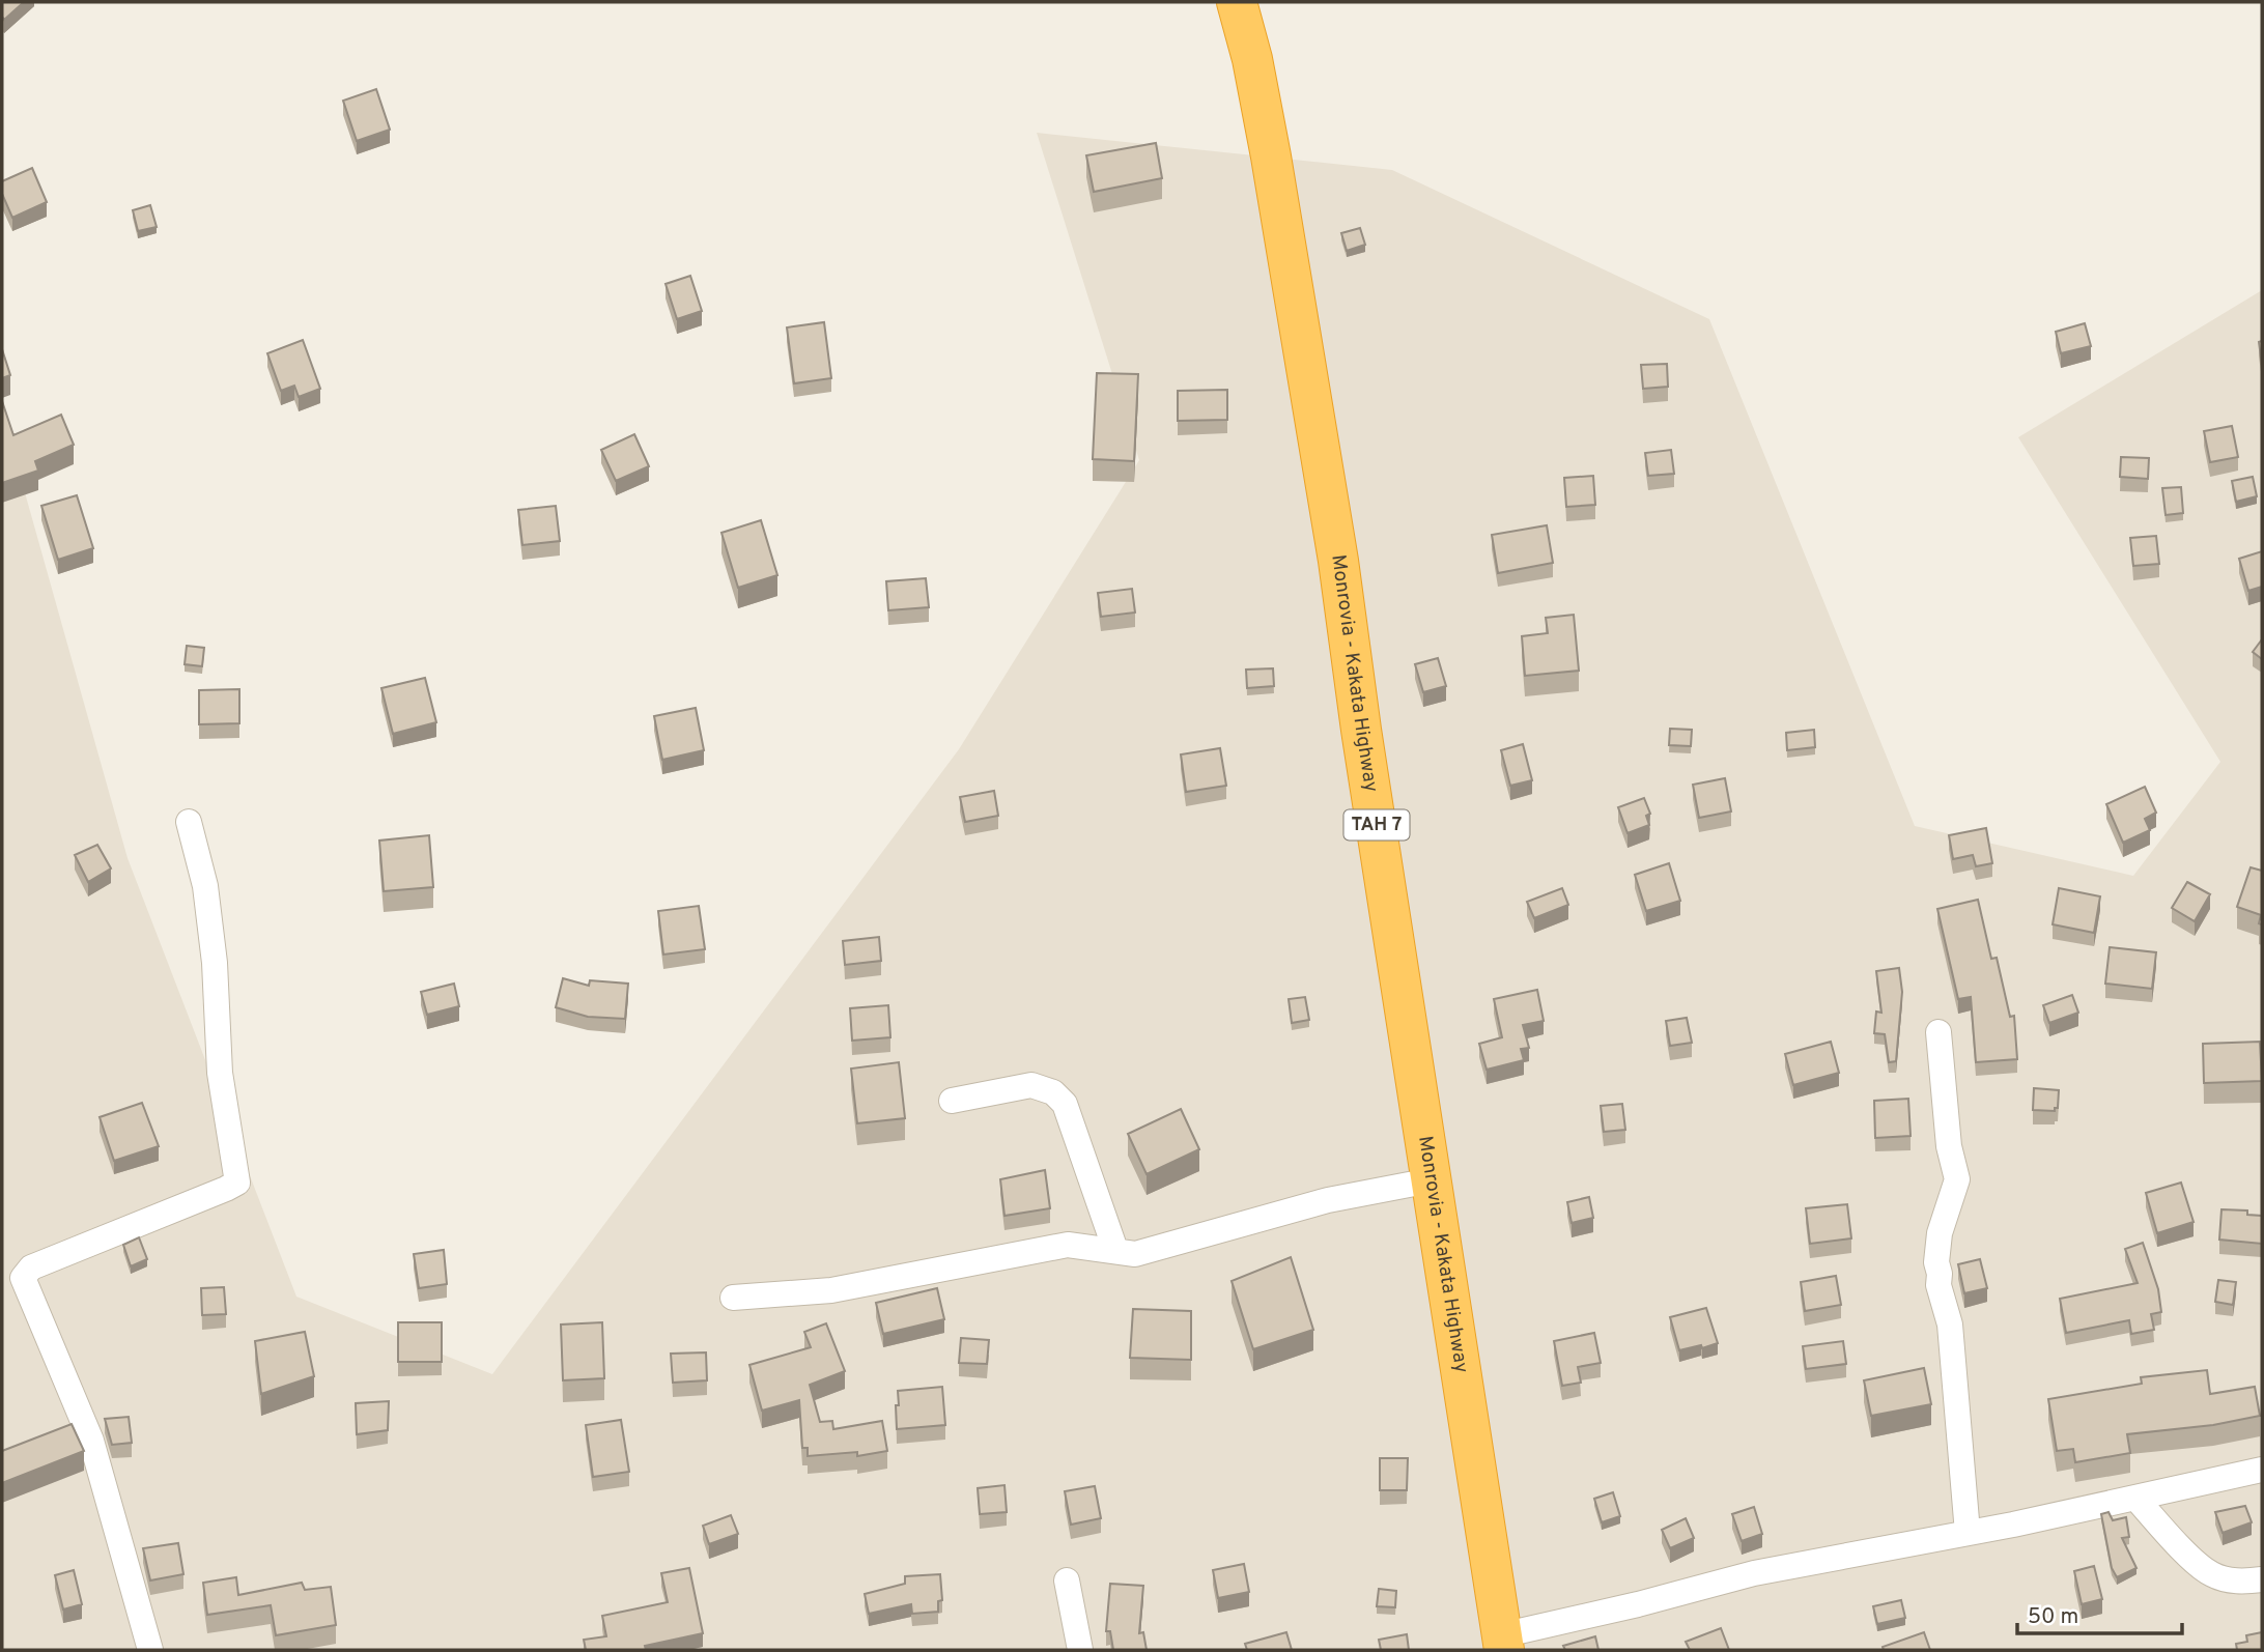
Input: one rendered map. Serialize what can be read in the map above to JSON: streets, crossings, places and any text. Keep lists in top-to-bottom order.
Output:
{
  "streets": {
    "highway": ["Monrovia - Kakata Highway", "TAH 7"]
  },
  "scale_bar": "50 m"
}
